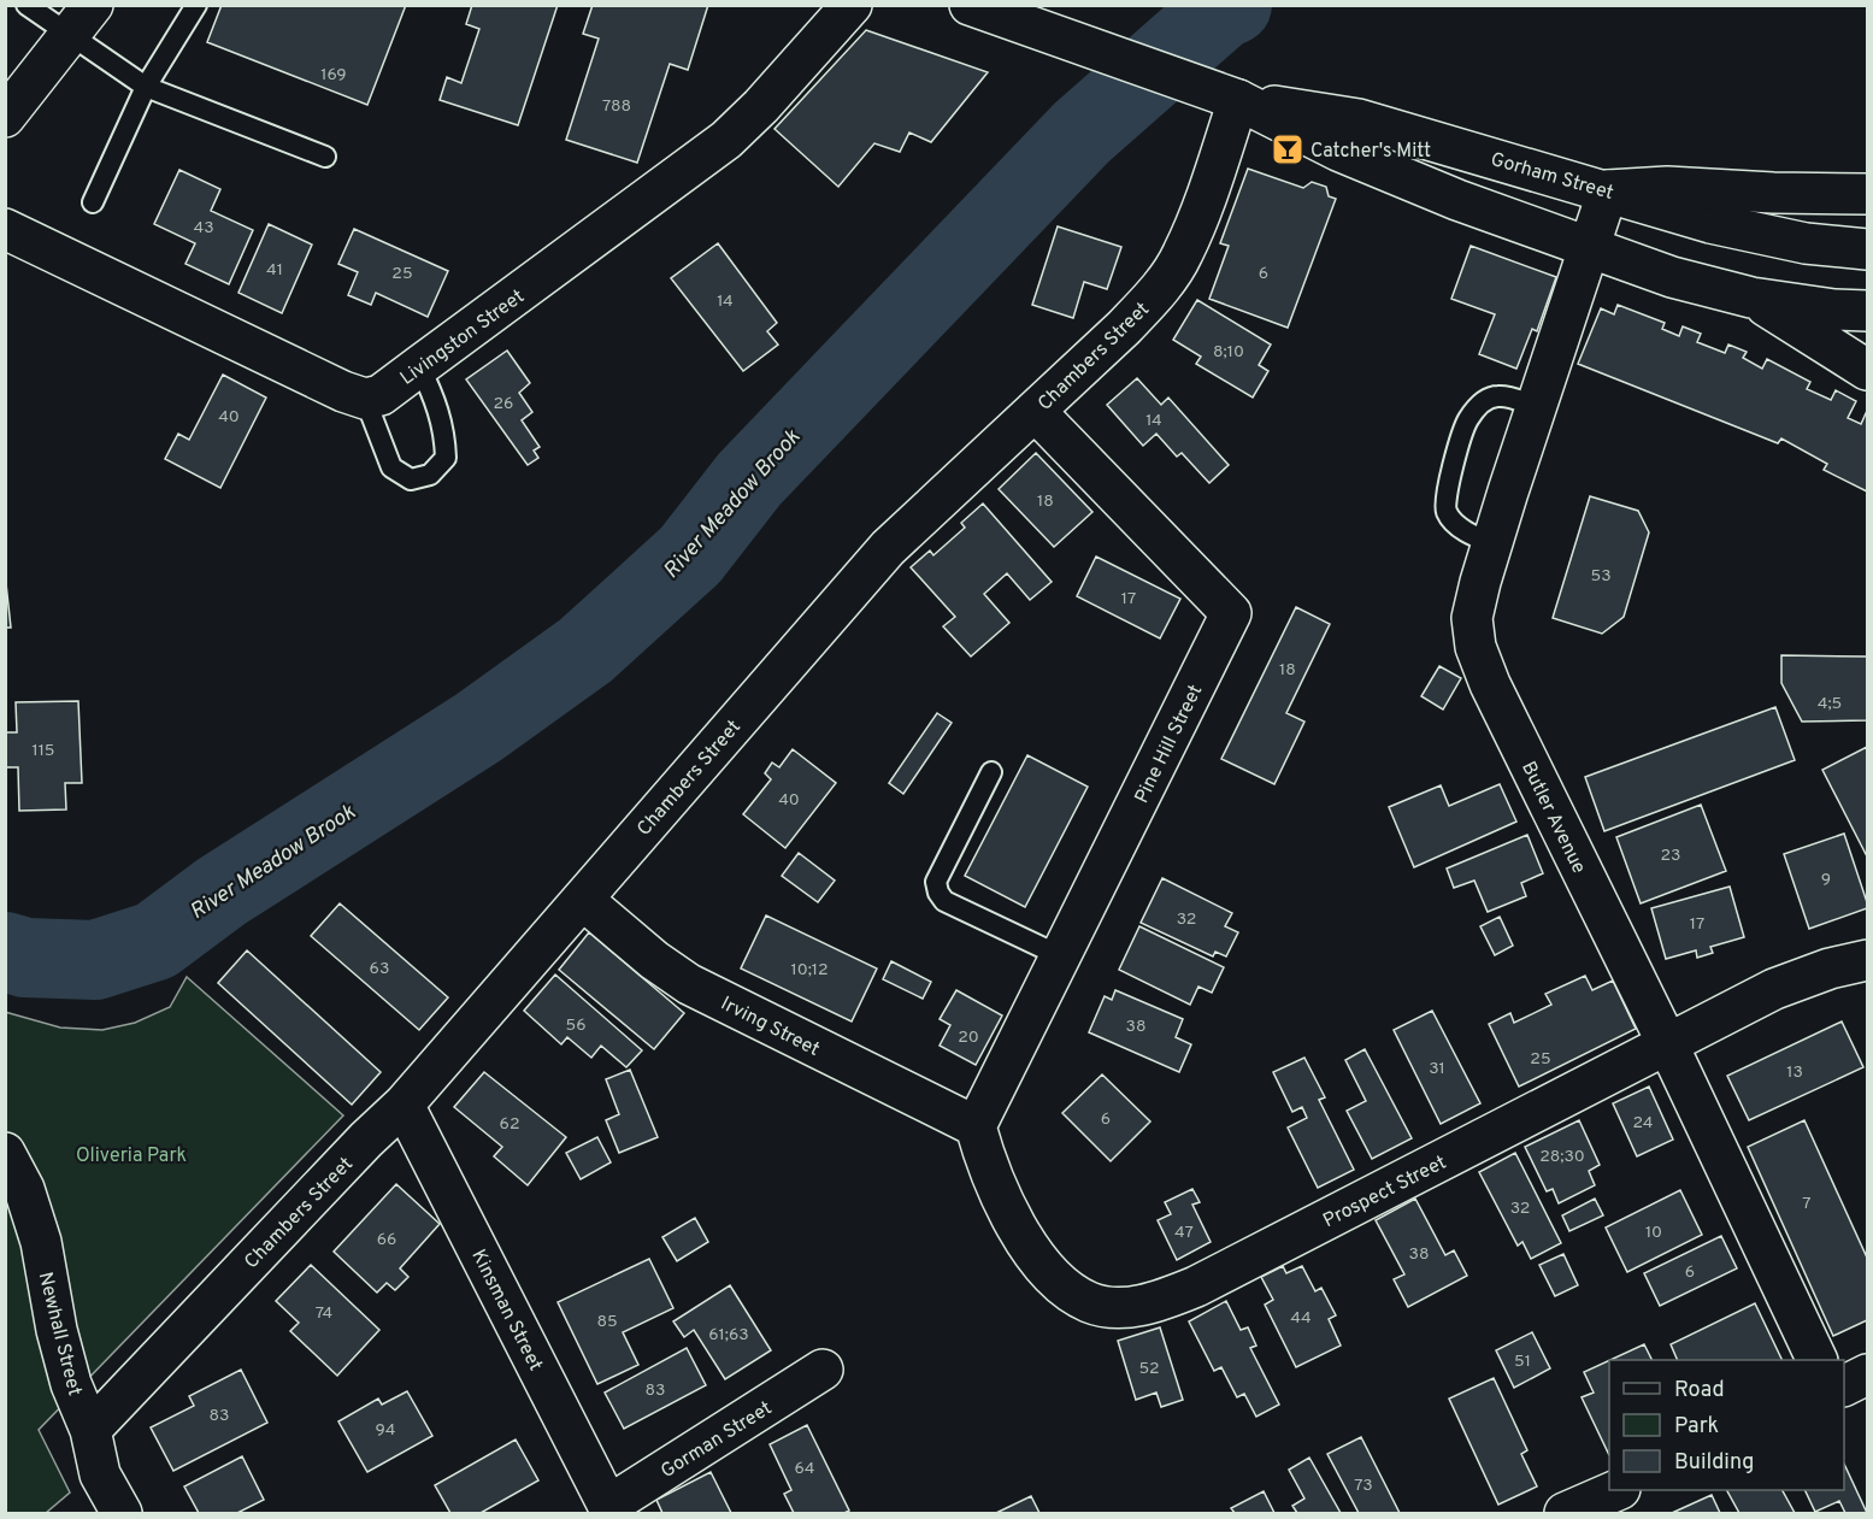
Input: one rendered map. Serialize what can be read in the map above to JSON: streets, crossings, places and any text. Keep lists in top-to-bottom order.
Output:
{
  "streets": {
    "main road": [
      "Gorham Street",
      "Livingston Street",
      "Chambers Street",
      "Pine Hill Street",
      "Butler Avenue",
      "Irving Street",
      "Prospect Street",
      "Kinsman Street",
      "Newhall Street",
      "Gorman Street"
    ]
  },
  "crossings": [
    ["Gorham Street", "Chambers Street"],
    ["Gorham Street", "Butler Avenue"],
    ["Chambers Street", "Pine Hill Street"],
    ["Chambers Street", "Irving Street"],
    ["Chambers Street", "Kinsman Street"],
    ["Chambers Street", "Newhall Street"],
    ["Pine Hill Street", "Irving Street"],
    ["Pine Hill Street", "Prospect Street"],
    ["Butler Avenue", "Prospect Street"],
    ["Irving Street", "Prospect Street"],
    ["Kinsman Street", "Gorman Street"]
  ],
  "water": ["River Meadow Brook"],
  "parks": ["Oliveria Park"],
  "places": {
    "bar": ["Catcher's Mitt"]
  },
  "house_numbers": [
    "169",
    "788",
    "43",
    "41",
    "25",
    "6",
    "14",
    "8;10",
    "26",
    "40",
    "14",
    "18",
    "53",
    "17",
    "18",
    "4;5",
    "115",
    "40",
    "23",
    "9",
    "32",
    "17",
    "63",
    "10;12",
    "56",
    "38",
    "20",
    "25",
    "31",
    "13",
    "6",
    "24",
    "62",
    "28;30",
    "7",
    "32",
    "47",
    "10",
    "66",
    "38",
    "6",
    "74",
    "44",
    "85",
    "61;63",
    "51",
    "52",
    "83",
    "83",
    "94",
    "64",
    "73"
  ],
  "legend": ["Road", "Park", "Building"]
}
